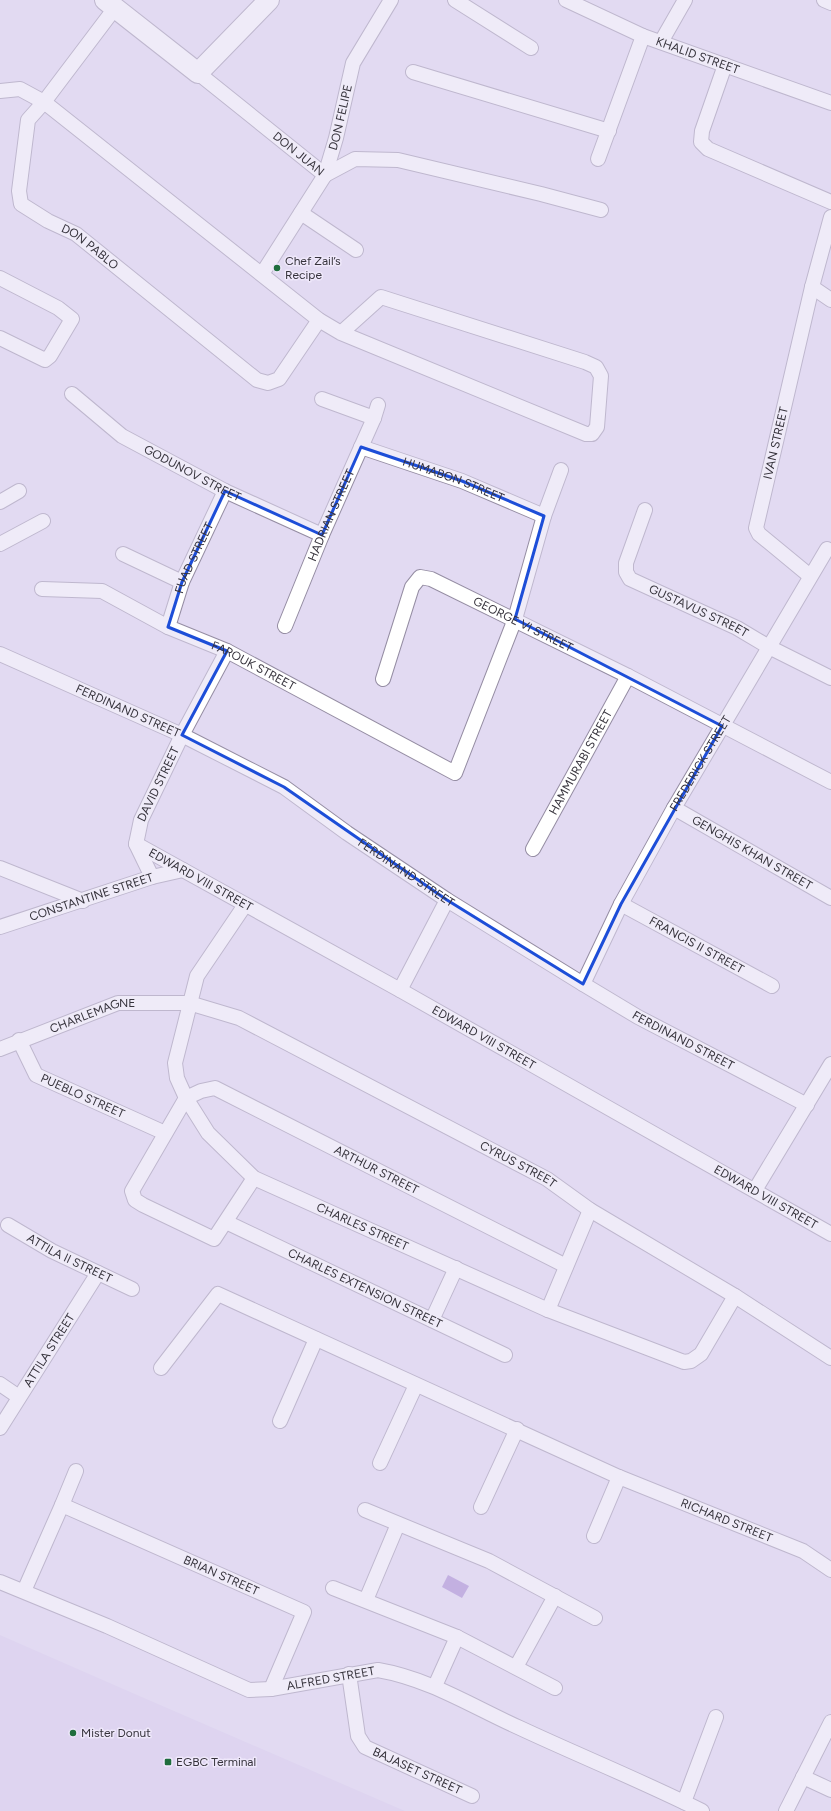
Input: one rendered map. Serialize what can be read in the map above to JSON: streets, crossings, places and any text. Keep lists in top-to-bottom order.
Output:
{
  "streets": {
    "street": [
      "KHALID STREET",
      "DON FELIPE",
      "DON JUAN",
      "DON PABLO",
      "IVAN STREET",
      "GODUNOV STREET",
      "HUMABON STREET",
      "HADRIAN STREET",
      "FUAD STREET",
      "GUSTAVUS STREET",
      "GEORGE VI STREET",
      "FAROUK STREET",
      "FERDINAND STREET",
      "HAMMURABI STREET",
      "FREDERICK STREET",
      "DAVID STREET",
      "GENGHIS KHAN STREET",
      "EDWARD VIII STREET",
      "CONSTANTINE STREET",
      "FRANCIS II STREET",
      "CHARLEMAGNE",
      "PUEBLO STREET",
      "CYRUS STREET",
      "ARTHUR STREET",
      "CHARLES STREET",
      "ATTILA II STREET",
      "CHARLES EXTENSION STREET",
      "ATTILA STREET",
      "RICHARD STREET",
      "BRIAN STREET",
      "ALFRED STREET",
      "BAJASET STREET"
    ]
  },
  "crossings": [
    ["DON FELIPE", "DON JUAN"],
    ["DON JUAN", "DON PABLO"],
    ["IVAN STREET", "FREDERICK STREET"],
    ["GODUNOV STREET", "HADRIAN STREET"],
    ["GODUNOV STREET", "FUAD STREET"],
    ["HUMABON STREET", "HADRIAN STREET"],
    ["FUAD STREET", "FAROUK STREET"],
    ["GUSTAVUS STREET", "FREDERICK STREET"],
    ["GEORGE VI STREET", "FAROUK STREET"],
    ["GEORGE VI STREET", "HAMMURABI STREET"],
    ["GEORGE VI STREET", "FREDERICK STREET"],
    ["FAROUK STREET", "DAVID STREET"],
    ["FERDINAND STREET", "FREDERICK STREET"],
    ["FERDINAND STREET", "DAVID STREET"],
    ["FREDERICK STREET", "GENGHIS KHAN STREET"],
    ["FREDERICK STREET", "FRANCIS II STREET"],
    ["DAVID STREET", "EDWARD VIII STREET"],
    ["EDWARD VIII STREET", "CONSTANTINE STREET"],
    ["EDWARD VIII STREET", "CHARLES STREET"],
    ["CHARLEMAGNE", "PUEBLO STREET"],
    ["CHARLEMAGNE", "CYRUS STREET"],
    ["CHARLEMAGNE", "CHARLES STREET"],
    ["CYRUS STREET", "CHARLES STREET"],
    ["ARTHUR STREET", "CHARLES STREET"],
    ["ATTILA II STREET", "ATTILA STREET"],
    ["BRIAN STREET", "ALFRED STREET"],
    ["ALFRED STREET", "BAJASET STREET"]
  ],
  "places": {
    "other": ["Chef Zail’s Recipe", "Mister Donut"],
    "transit": ["EGBC Terminal"]
  }
}
